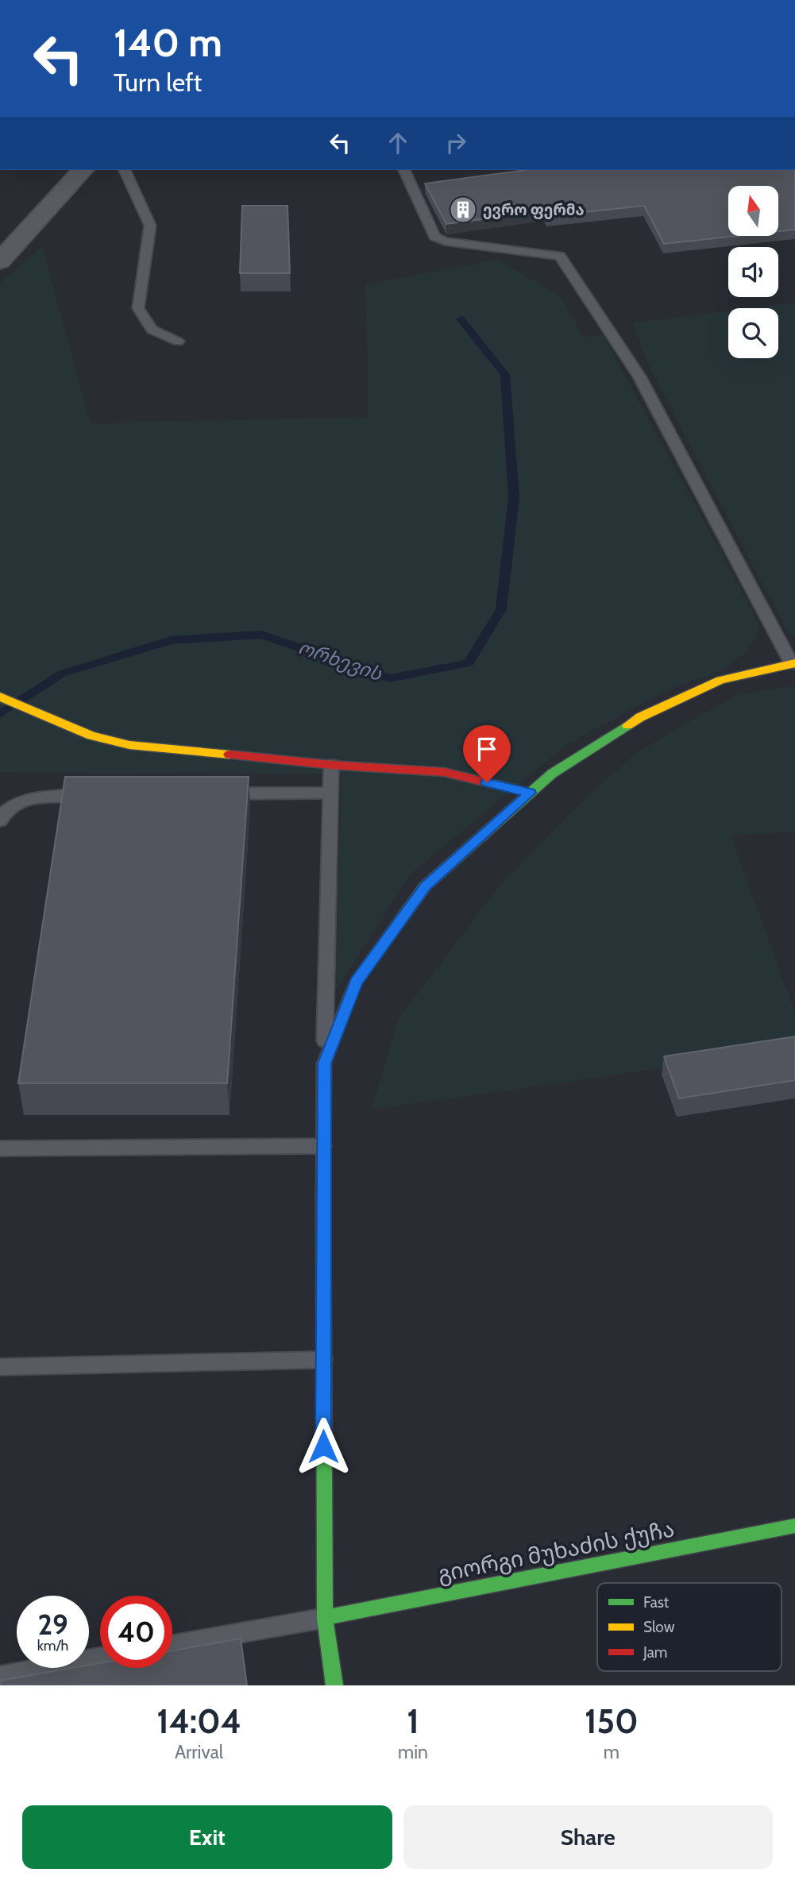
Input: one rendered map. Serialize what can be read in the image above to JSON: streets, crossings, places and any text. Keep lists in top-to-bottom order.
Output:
{
  "streets": {
    "street": ["გიორგი მუხაძის ქუჩა"]
  },
  "water": ["ორხევის"],
  "places": {
    "building": ["ევრო ფერმა"]
  },
  "legend": ["Fast", "Slow", "Jam"],
  "north": "top",
  "page": {
    "turn": ["140 m", "Turn left"],
    "speed": "29 km/h",
    "limit": "40",
    "eta": [
      "14:04",
      "Arrival",
      "1",
      "min",
      "150",
      "m"
    ],
    "buttons": ["Exit", "Share"]
  }
}
